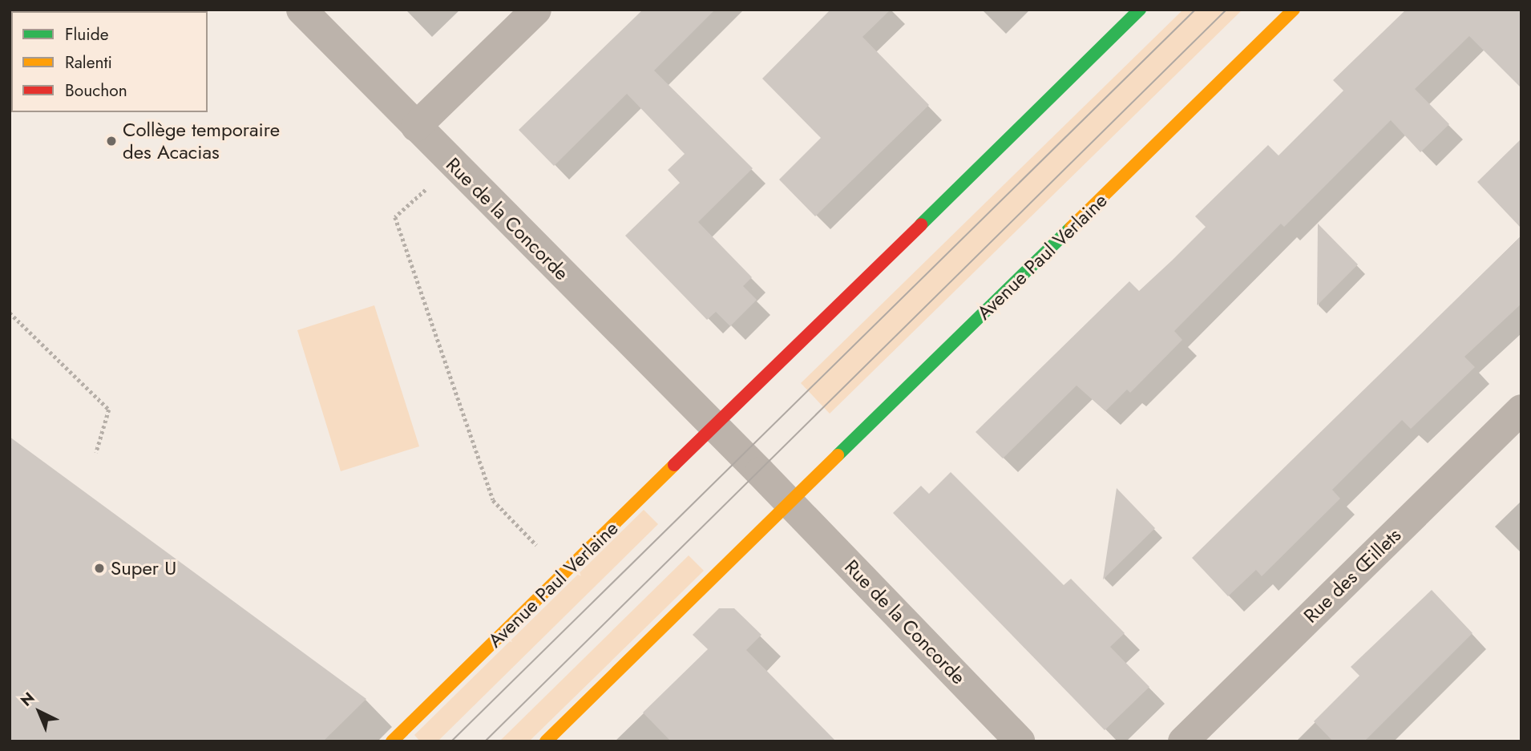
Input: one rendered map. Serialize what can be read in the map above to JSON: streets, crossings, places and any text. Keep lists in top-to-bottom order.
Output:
{
  "streets": {
    "street": ["Rue de la Concorde", "Avenue Paul Verlaine", "Rue des Œillets"]
  },
  "crossings": [
    ["Rue de la Concorde", "Avenue Paul Verlaine"]
  ],
  "places": ["Collège temporaire des Acacias", "Super U"],
  "legend": ["Fluide", "Ralenti", "Bouchon"],
  "north": "top left"
}
